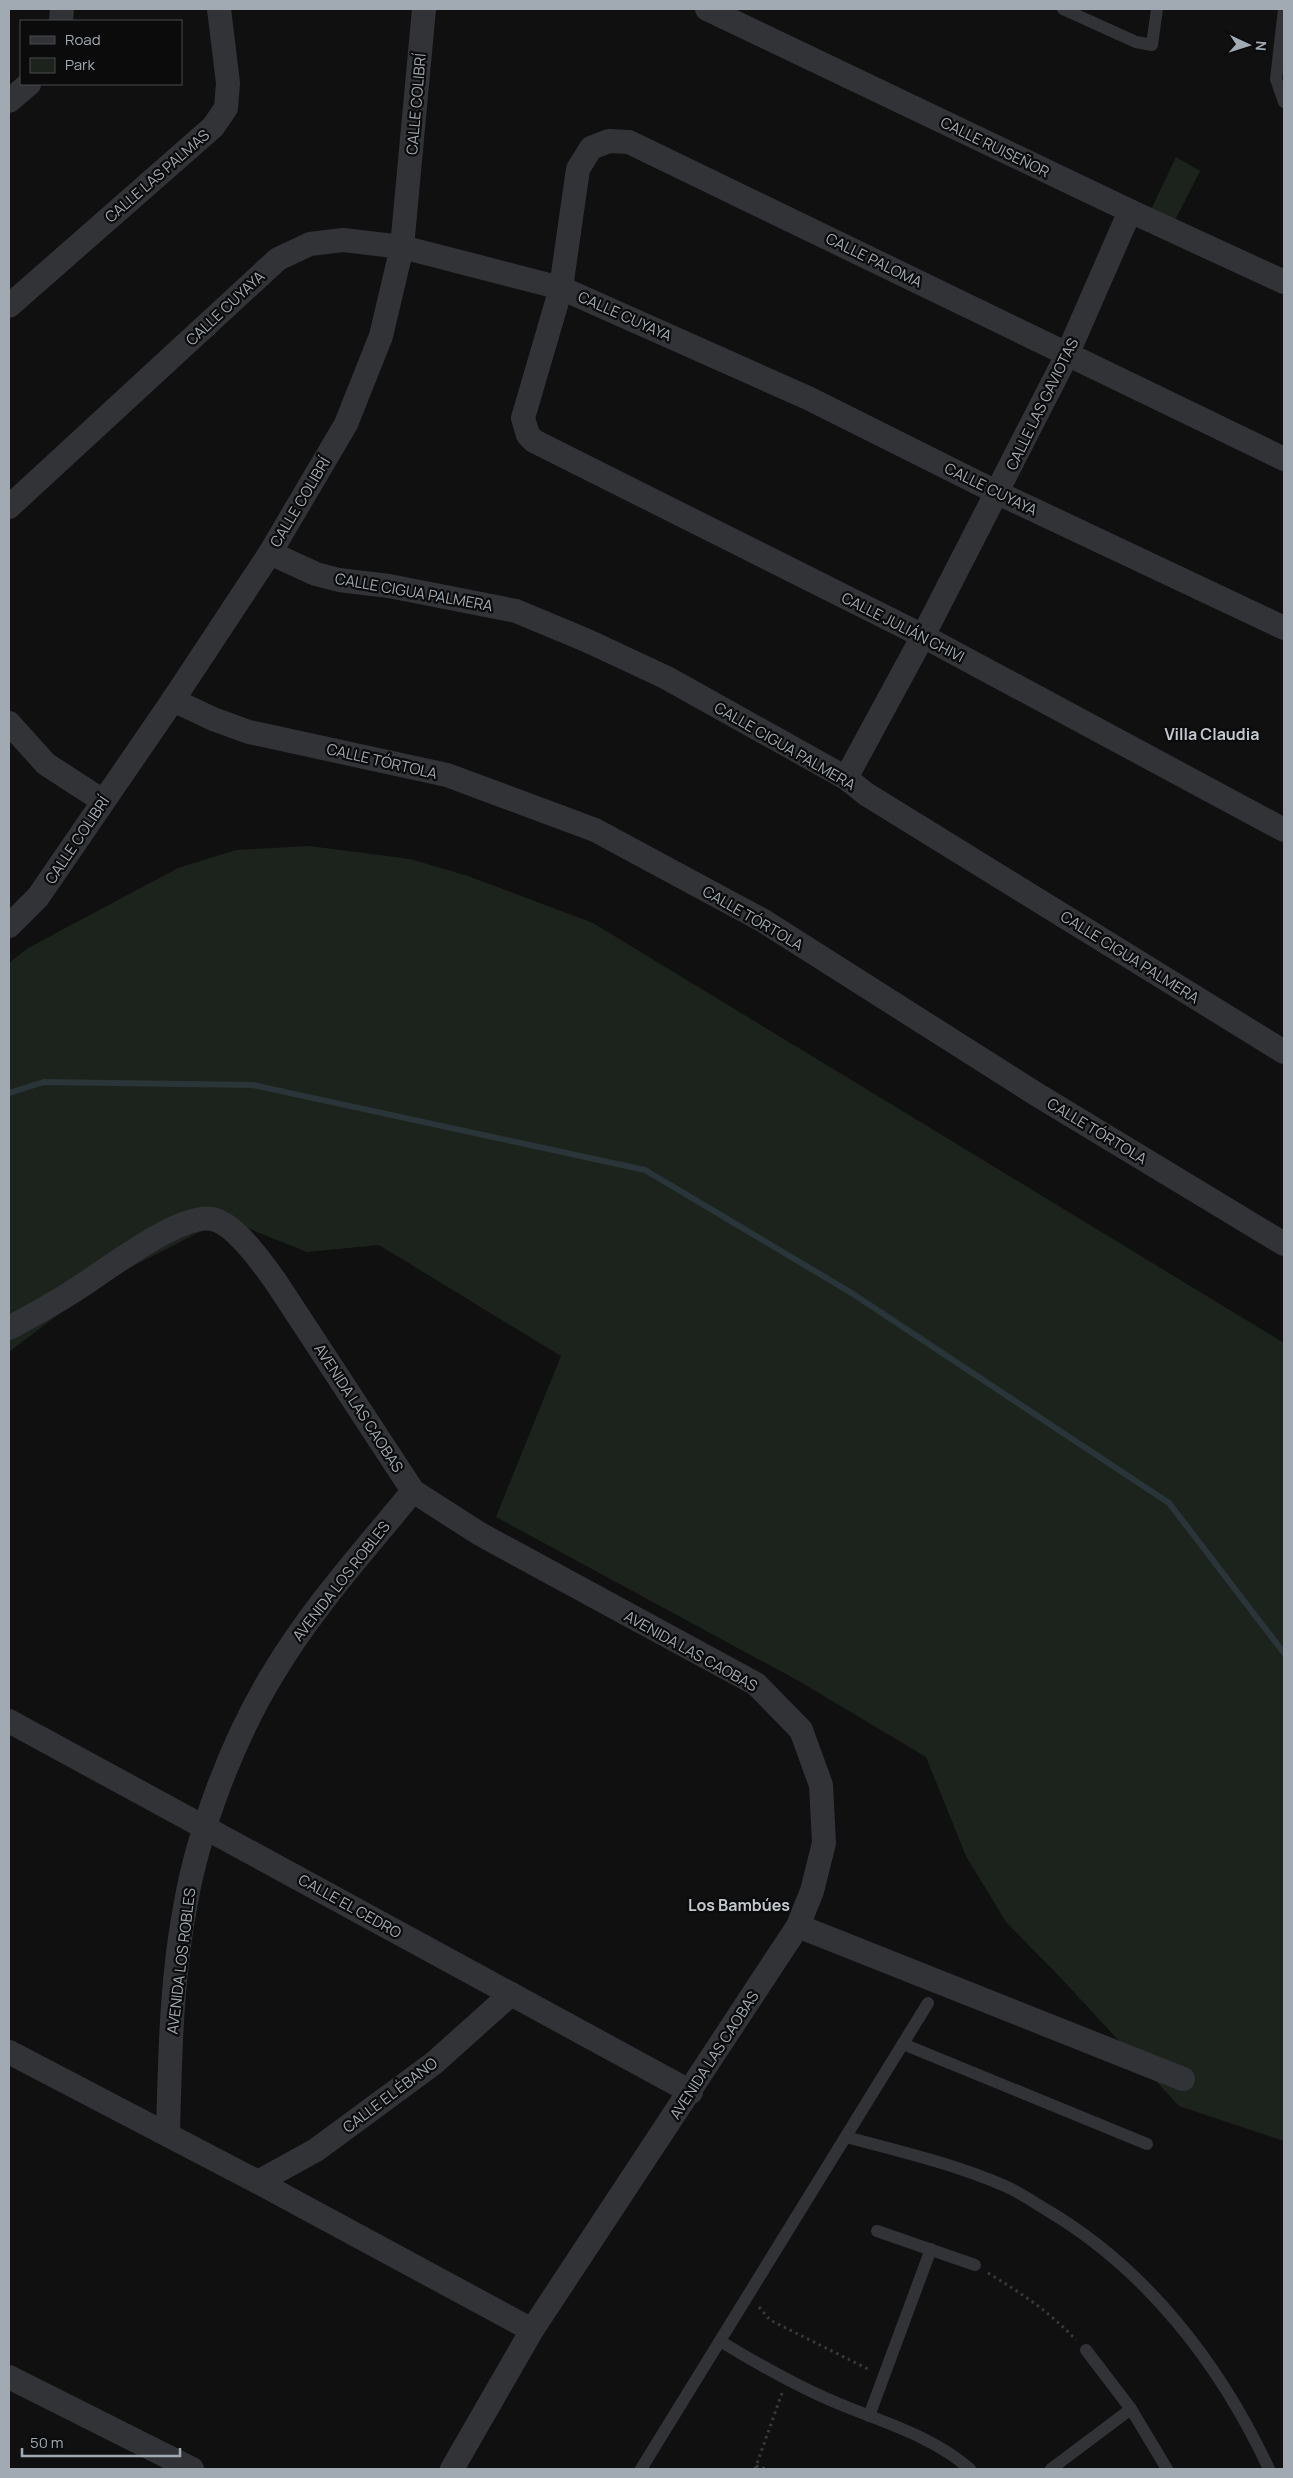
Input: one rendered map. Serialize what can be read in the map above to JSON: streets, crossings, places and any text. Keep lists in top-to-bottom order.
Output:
{
  "streets": {
    "street": [
      "CALLE COLIBRÍ",
      "CALLE RUISEÑOR",
      "CALLE LAS PALMAS",
      "CALLE PALOMA",
      "CALLE CUYAYA",
      "CALLE LAS GAVIOTAS",
      "CALLE CIGUA PALMERA",
      "CALLE JULIÁN CHIVI",
      "CALLE TÓRTOLA",
      "AVENIDA LAS CAOBAS",
      "AVENIDA LOS ROBLES",
      "CALLE EL CEDRO",
      "CALLE EL ÉBANO"
    ]
  },
  "crossings": [
    ["CALLE COLIBRÍ", "CALLE CUYAYA"],
    ["CALLE COLIBRÍ", "CALLE CIGUA PALMERA"],
    ["CALLE COLIBRÍ", "CALLE TÓRTOLA"],
    ["CALLE RUISEÑOR", "CALLE LAS GAVIOTAS"],
    ["CALLE PALOMA", "CALLE CUYAYA"],
    ["CALLE PALOMA", "CALLE LAS GAVIOTAS"],
    ["CALLE PALOMA", "CALLE JULIÁN CHIVI"],
    ["CALLE CUYAYA", "CALLE LAS GAVIOTAS"],
    ["CALLE LAS GAVIOTAS", "CALLE CIGUA PALMERA"],
    ["CALLE LAS GAVIOTAS", "CALLE JULIÁN CHIVI"],
    ["AVENIDA LAS CAOBAS", "AVENIDA LOS ROBLES"],
    ["AVENIDA LAS CAOBAS", "CALLE EL CEDRO"],
    ["AVENIDA LOS ROBLES", "CALLE EL CEDRO"],
    ["CALLE EL CEDRO", "CALLE EL ÉBANO"]
  ],
  "districts": ["Villa Claudia", "Los Bambúes"],
  "legend": ["Road", "Park"],
  "scale_bar": "50 m",
  "north": "right"
}
